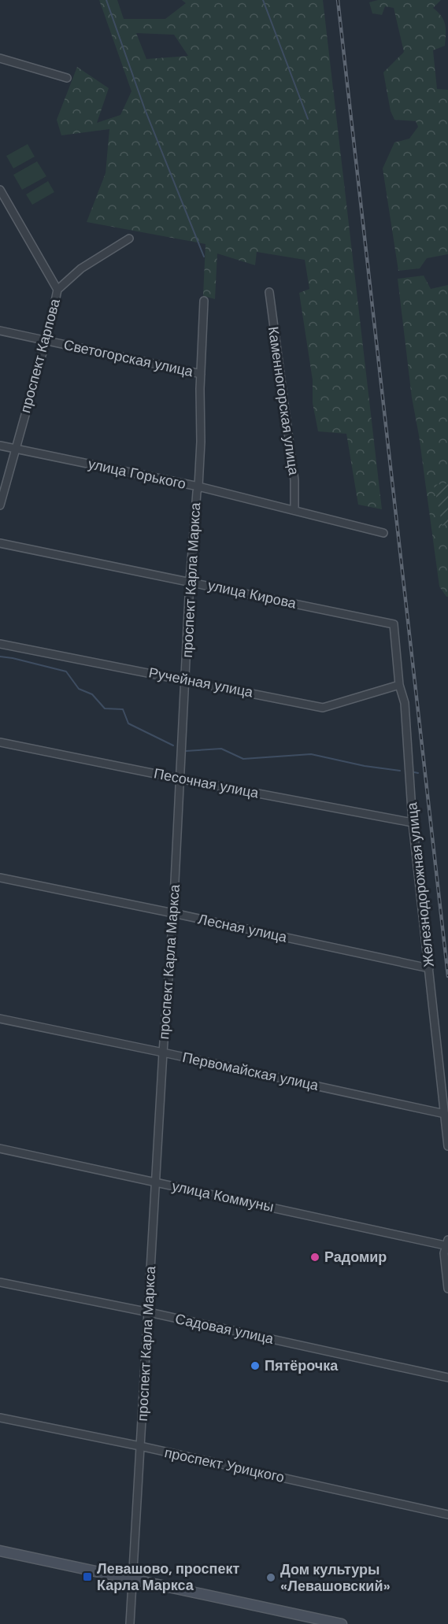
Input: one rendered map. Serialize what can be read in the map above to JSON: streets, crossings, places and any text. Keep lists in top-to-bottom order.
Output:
{
  "streets": {
    "street": [
      "проспект Карпова",
      "Светогорская улица",
      "Каменногорская улица",
      "улица Горького",
      "проспект Карла Маркса",
      "улица Кирова",
      "Ручейная улица",
      "Песочная улица",
      "Железнодорожная улица",
      "Лесная улица",
      "Первомайская улица",
      "улица Коммуны",
      "Садовая улица",
      "проспект Урицкого"
    ]
  },
  "crossings": [
    ["проспект Карпова", "Светогорская улица"],
    ["проспект Карпова", "улица Горького"],
    ["Светогорская улица", "проспект Карла Маркса"],
    ["Каменногорская улица", "улица Горького"],
    ["улица Горького", "проспект Карла Маркса"],
    ["проспект Карла Маркса", "улица Кирова"],
    ["проспект Карла Маркса", "Ручейная улица"],
    ["проспект Карла Маркса", "Песочная улица"],
    ["проспект Карла Маркса", "Лесная улица"],
    ["проспект Карла Маркса", "Первомайская улица"],
    ["проспект Карла Маркса", "улица Коммуны"],
    ["проспект Карла Маркса", "Садовая улица"],
    ["проспект Карла Маркса", "проспект Урицкого"],
    ["улица Кирова", "Железнодорожная улица"],
    ["Ручейная улица", "Железнодорожная улица"],
    ["Песочная улица", "Железнодорожная улица"],
    ["Железнодорожная улица", "Лесная улица"],
    ["Железнодорожная улица", "Первомайская улица"]
  ],
  "places": {
    "other": ["Радомир", "Пятёрочка", "Дом культуры «Левашовский»"],
    "transit": ["Левашово, проспект Карла Маркса"]
  }
}
